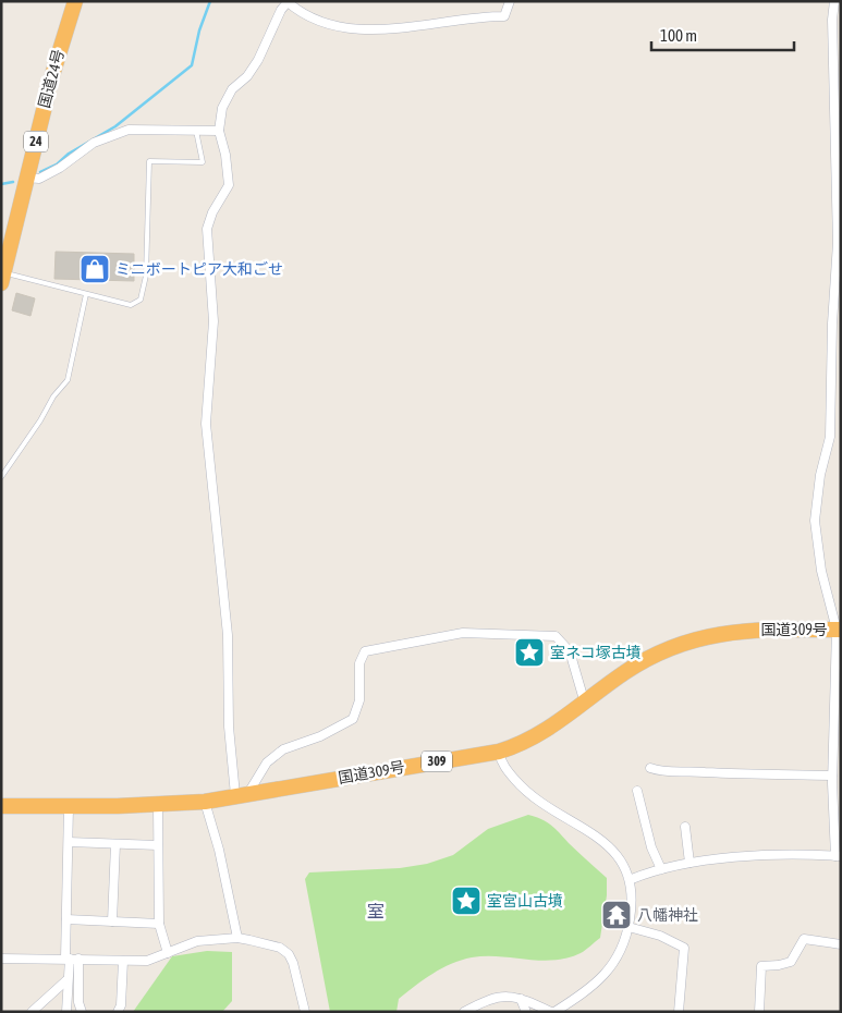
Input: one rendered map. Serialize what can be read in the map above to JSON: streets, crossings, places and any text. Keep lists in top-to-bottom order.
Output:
{
  "streets": {
    "highway": [
      "国道24号",
      "24",
      "国道309号",
      "309"
    ]
  },
  "districts": ["室"],
  "places": {
    "shop": ["ミニボートピア大和ごせ"],
    "place": ["室ネコ塚古墳", "室宮山古墳"],
    "temple": ["八幡神社"]
  },
  "scale_bar": "100 m"
}
